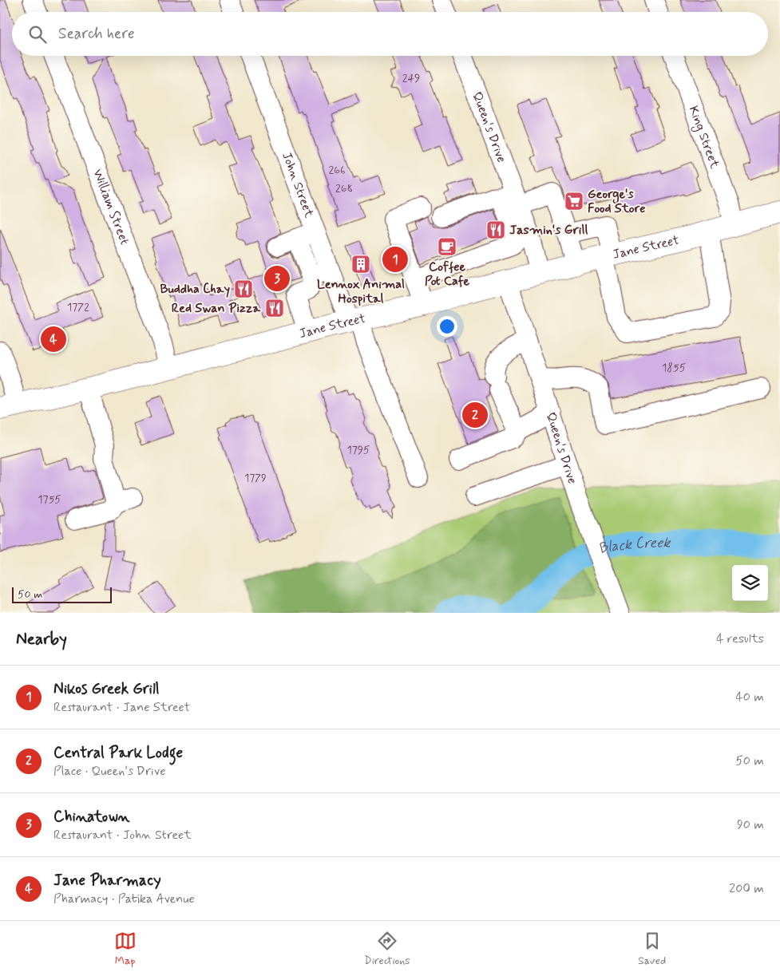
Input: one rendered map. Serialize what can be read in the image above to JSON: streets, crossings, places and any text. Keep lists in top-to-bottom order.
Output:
{
  "streets": {
    "main road": ["Jane Street"],
    "street": [
      "Queen's Drive",
      "King Street",
      "John Street",
      "William Street"
    ]
  },
  "crossings": [
    ["Queen's Drive", "Jane Street"],
    ["King Street", "Jane Street"],
    ["John Street", "Jane Street"],
    ["William Street", "Jane Street"]
  ],
  "water": ["Black Creek"],
  "places": {
    "supermarket": ["George's Food Store"],
    "restaurant": ["Jasmin's Grill", "Buddha Chay", "Red Swan Pizza"],
    "cafe": ["Coffee Pot Cafe"],
    "building": ["Lennox Animal Hospital"]
  },
  "house_numbers": [
    "249",
    "266",
    "268",
    "1772",
    "1855",
    "1795",
    "1779",
    "1755"
  ],
  "scale_bar": "50 m",
  "page": {
    "search": "Search here",
    "pins": [
      "1",
      "3",
      "4",
      "2"
    ],
    "scale": "50 m",
    "heading": ["Nearby", "4 results"],
    "list": [
      {
        "mark": "1",
        "name": "Nikos Greek Grill",
        "note": "Restaurant · Jane Street",
        "value": "40 m"
      },
      {
        "mark": "2",
        "name": "Central Park Lodge",
        "note": "Place · Queen's Drive",
        "value": "50 m"
      },
      {
        "mark": "3",
        "name": "Chinatown",
        "note": "Restaurant · John Street",
        "value": "90 m"
      },
      {
        "mark": "4",
        "name": "Jane Pharmacy",
        "note": "Pharmacy · Patika Avenue",
        "value": "200 m"
      }
    ],
    "nav": ["Map", "Directions", "Saved"]
  }
}
